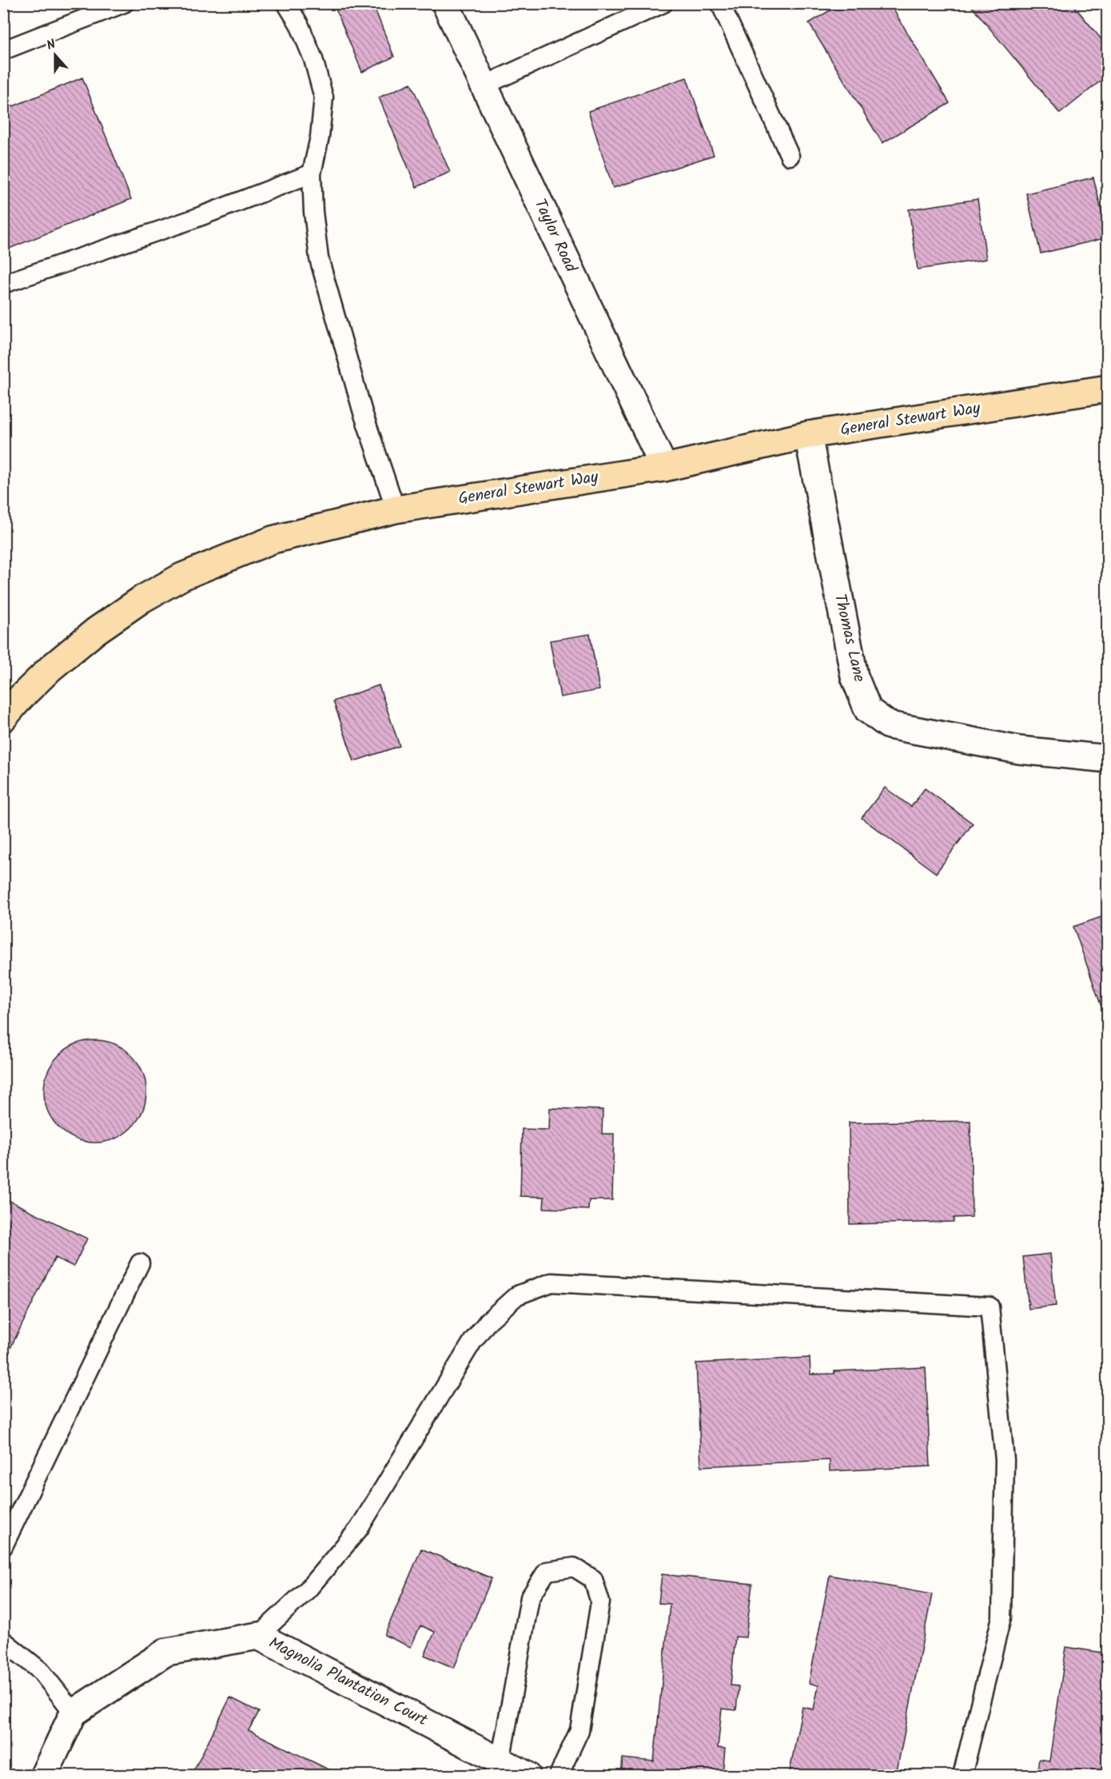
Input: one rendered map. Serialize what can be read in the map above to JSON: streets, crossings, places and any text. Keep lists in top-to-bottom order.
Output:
{
  "streets": {
    "main road": ["General Stewart Way"],
    "street": ["Taylor Road", "Thomas Lane", "Magnolia Plantation Court"]
  },
  "crossings": [
    ["Taylor Road", "General Stewart Way"],
    ["General Stewart Way", "Thomas Lane"]
  ],
  "north": "top"
}
